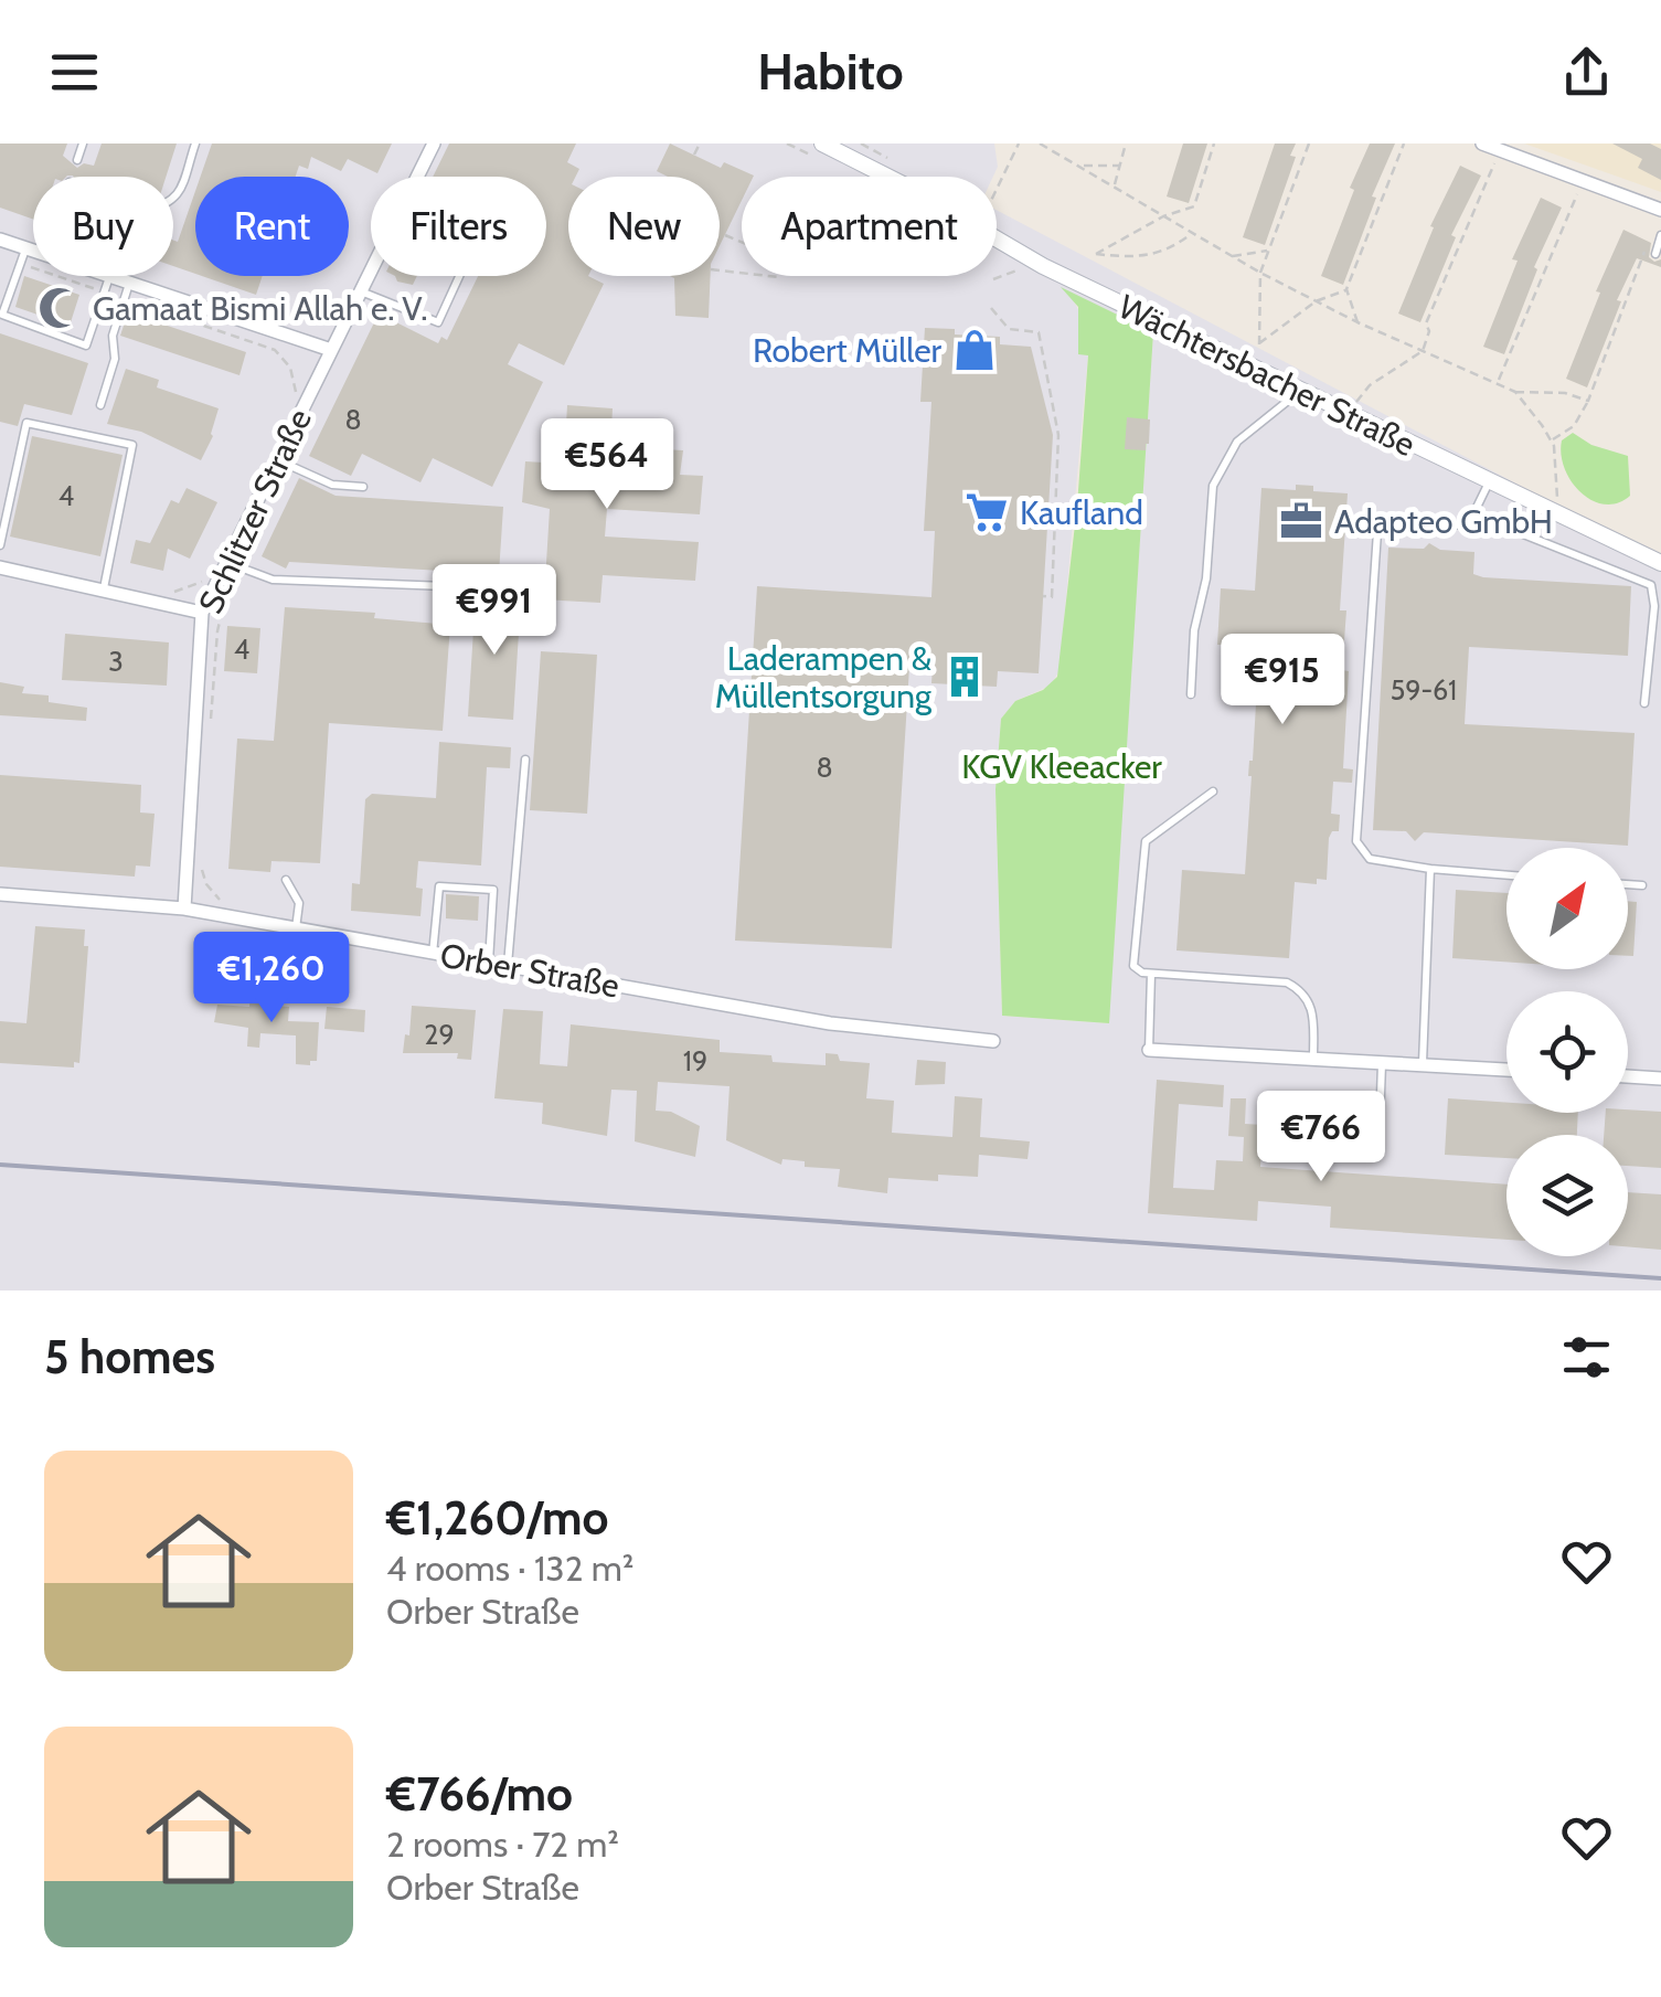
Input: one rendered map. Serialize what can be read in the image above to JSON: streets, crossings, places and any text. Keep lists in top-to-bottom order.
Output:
{
  "streets": {
    "street": ["Wächtersbacher Straße", "Schlitzer Straße", "Orber Straße"]
  },
  "crossings": [
    ["Schlitzer Straße", "Orber Straße"]
  ],
  "parks": ["KGV Kleeacker"],
  "places": {
    "mosque": ["Gamaat Bismi Allah e. V."],
    "shop": ["Robert Müller"],
    "supermarket": ["Kaufland"],
    "office": ["Adapteo GmbH"],
    "building": ["Laderampen & Müllentsorgung"]
  },
  "house_numbers": [
    "8",
    "4",
    "4",
    "3",
    "59-61",
    "8",
    "29",
    "19"
  ],
  "north": "top right",
  "page": {
    "header": "Habito",
    "chip": [
      "Buy",
      "Rent",
      "Filters",
      "New",
      "Apartment"
    ],
    "price": [
      "€564",
      "€991",
      "€915",
      "€1,260",
      "€766"
    ],
    "heading": "5 homes",
    "list": [
      {
        "name": "€1,260/mo",
        "note": "4 rooms · 132 m² · Orber Straße"
      },
      {
        "name": "€766/mo",
        "note": "2 rooms · 72 m² · Orber Straße"
      }
    ]
  }
}
